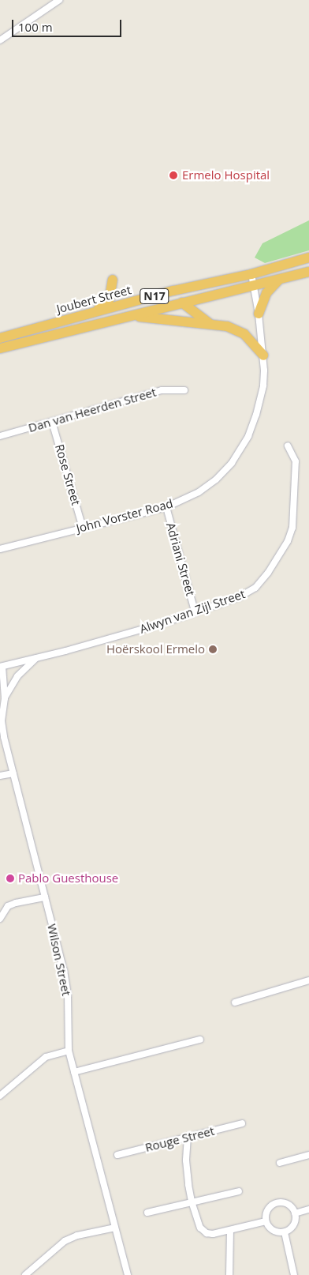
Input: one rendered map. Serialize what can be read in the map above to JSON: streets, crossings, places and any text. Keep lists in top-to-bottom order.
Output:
{
  "streets": {
    "highway": ["N17", "Joubert Street"],
    "street": [
      "Dan van Heerden Street",
      "Rose Street",
      "John Vorster Road",
      "Adriani Street",
      "Alwyn van Zijl Street",
      "Wilson Street",
      "Rouge Street"
    ]
  },
  "crossings": [
    ["Joubert Street", "John Vorster Road"],
    ["Dan van Heerden Street", "Rose Street"],
    ["Rose Street", "John Vorster Road"],
    ["John Vorster Road", "Adriani Street"],
    ["Adriani Street", "Alwyn van Zijl Street"],
    ["Alwyn van Zijl Street", "Wilson Street"]
  ],
  "places": ["Ermelo Hospital", "Hoërskool Ermelo", "Pablo Guesthouse"],
  "scale_bar": "100 m"
}
